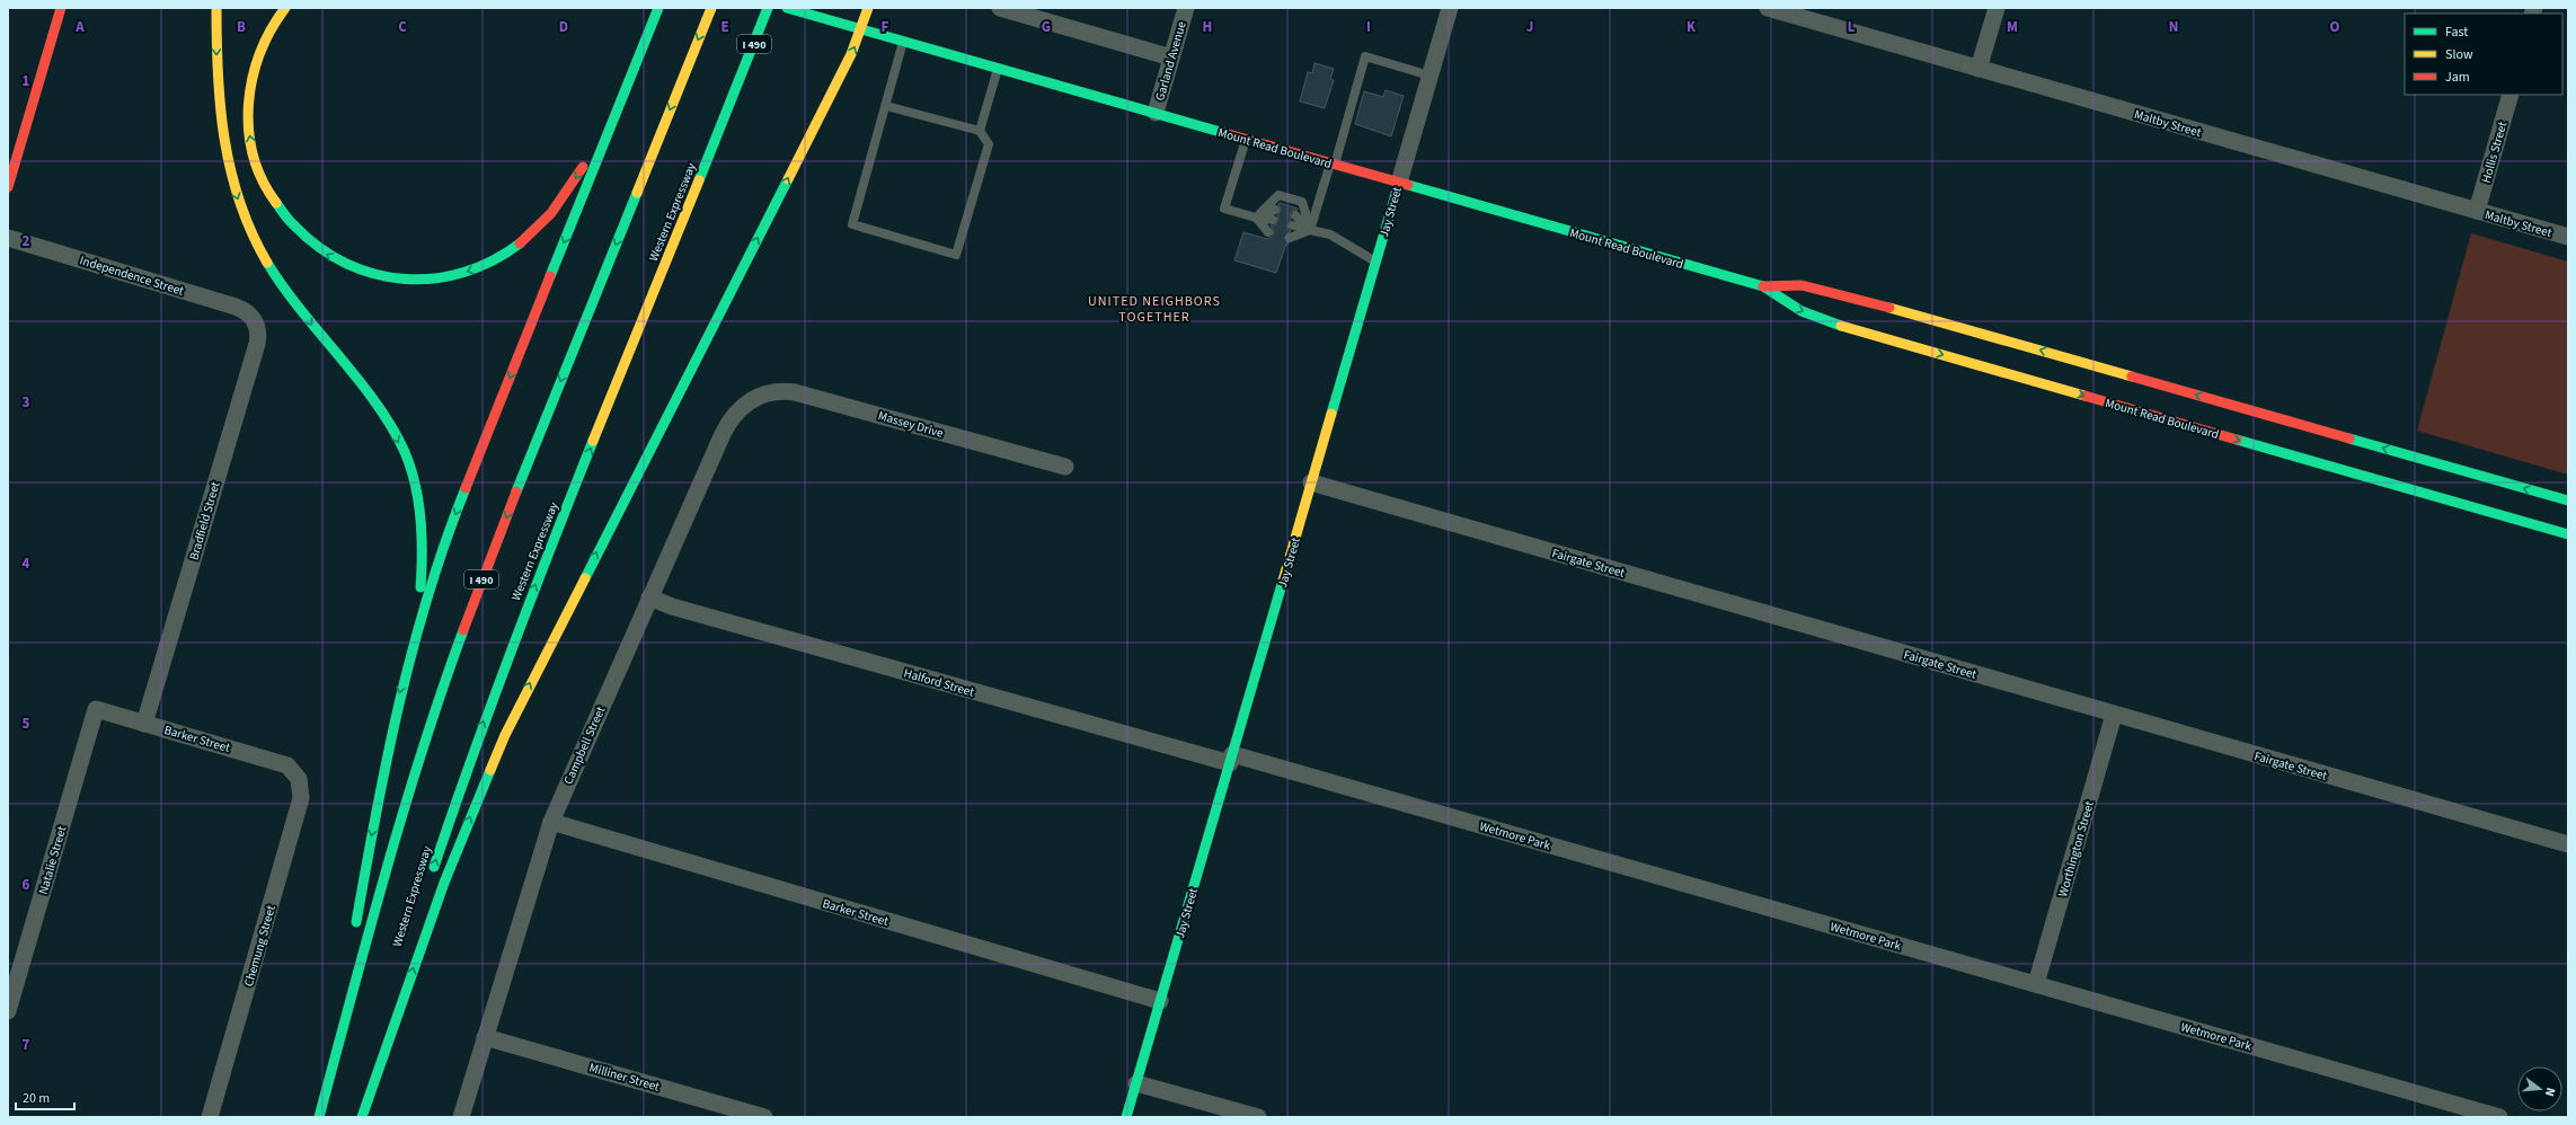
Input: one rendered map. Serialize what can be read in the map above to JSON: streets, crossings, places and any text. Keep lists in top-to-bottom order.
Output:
{
  "streets": {
    "main road": [
      "I 490",
      "Mount Read Boulevard",
      "Western Expressway",
      "Jay Street"
    ],
    "street": [
      "Garland Avenue",
      "Maltby Street",
      "Hollis Street",
      "Independence Street",
      "Massey Drive",
      "Bradfield Street",
      "Fairgate Street",
      "Halford Street",
      "Barker Street",
      "Campbell Street",
      "Wetmore Park",
      "Worthington Street",
      "Natalie Street",
      "Chemung Street",
      "Milliner Street"
    ]
  },
  "crossings": [
    ["Garland Avenue", "Mount Read Boulevard"],
    ["Maltby Street", "Hollis Street"],
    ["Mount Read Boulevard", "Jay Street"],
    ["Jay Street", "Fairgate Street"],
    ["Jay Street", "Halford Street"],
    ["Jay Street", "Barker Street"],
    ["Jay Street", "Wetmore Park"],
    ["Independence Street", "Bradfield Street"],
    ["Massey Drive", "Campbell Street"],
    ["Bradfield Street", "Barker Street"],
    ["Fairgate Street", "Worthington Street"],
    ["Halford Street", "Campbell Street"],
    ["Halford Street", "Wetmore Park"],
    ["Barker Street", "Campbell Street"],
    ["Barker Street", "Natalie Street"],
    ["Barker Street", "Chemung Street"],
    ["Campbell Street", "Milliner Street"],
    ["Wetmore Park", "Worthington Street"]
  ],
  "districts": ["UNITED NEIGHBORS TOGETHER"],
  "legend": ["Fast", "Slow", "Jam"],
  "scale_bar": "20 m",
  "north": "right",
  "grid": {
    "columns": [
      "A",
      "B",
      "C",
      "D",
      "E",
      "F",
      "G",
      "H",
      "I",
      "J",
      "K",
      "L",
      "M",
      "N",
      "O"
    ],
    "rows": [
      "1",
      "2",
      "3",
      "4",
      "5",
      "6",
      "7"
    ]
  }
}
